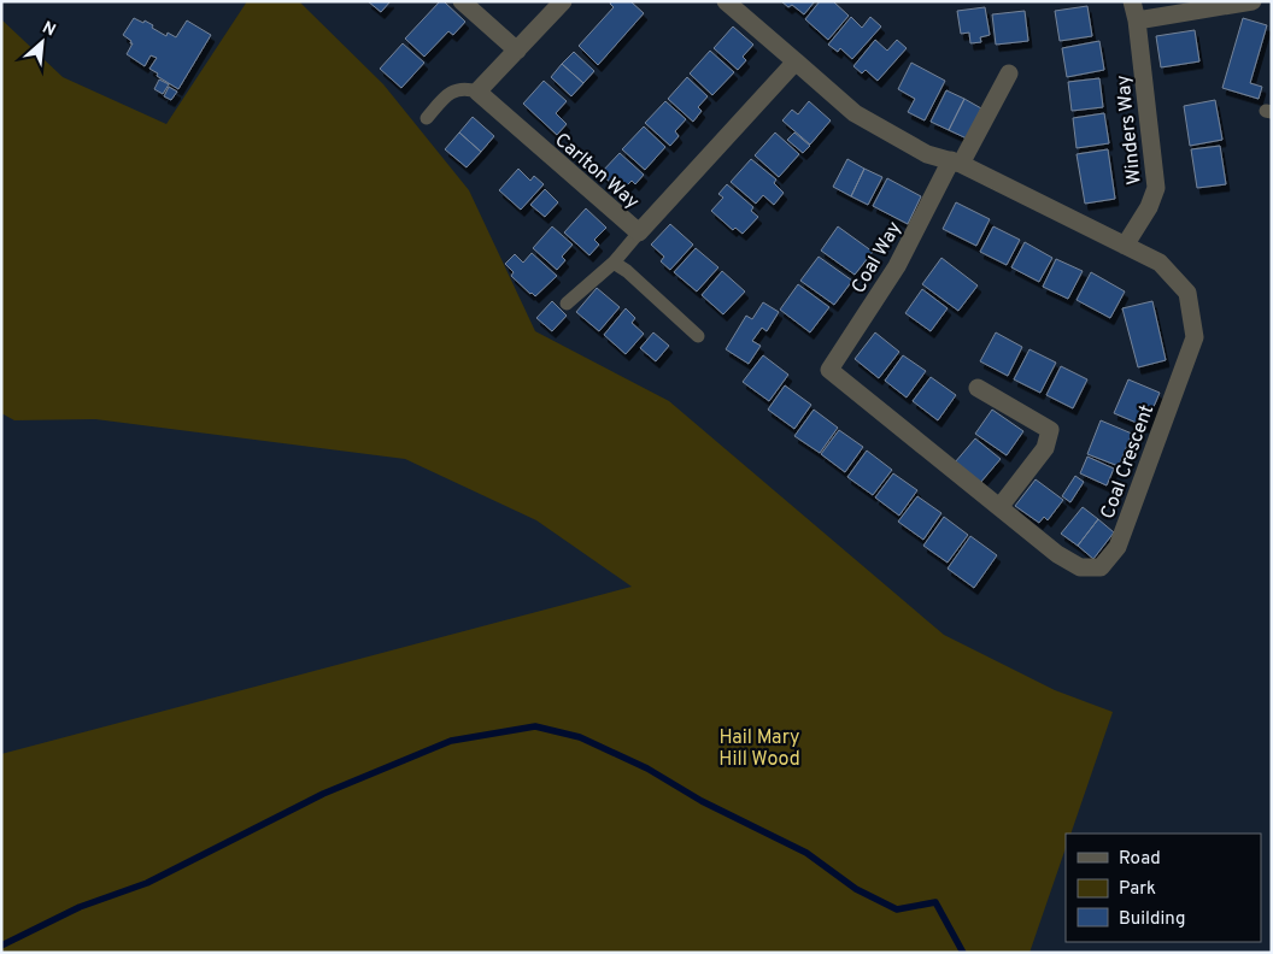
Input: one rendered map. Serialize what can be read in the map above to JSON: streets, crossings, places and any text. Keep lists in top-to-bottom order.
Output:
{
  "streets": {
    "street": [
      "Winders Way",
      "Carlton Way",
      "Coal Way",
      "Coal Crescent"
    ]
  },
  "crossings": [
    ["Winders Way", "Coal Crescent"],
    ["Carlton Way", "Coal Crescent"],
    ["Coal Way", "Coal Crescent"]
  ],
  "parks": ["Hail Mary Hill Wood"],
  "legend": ["Road", "Park", "Building"],
  "north": "top right"
}
